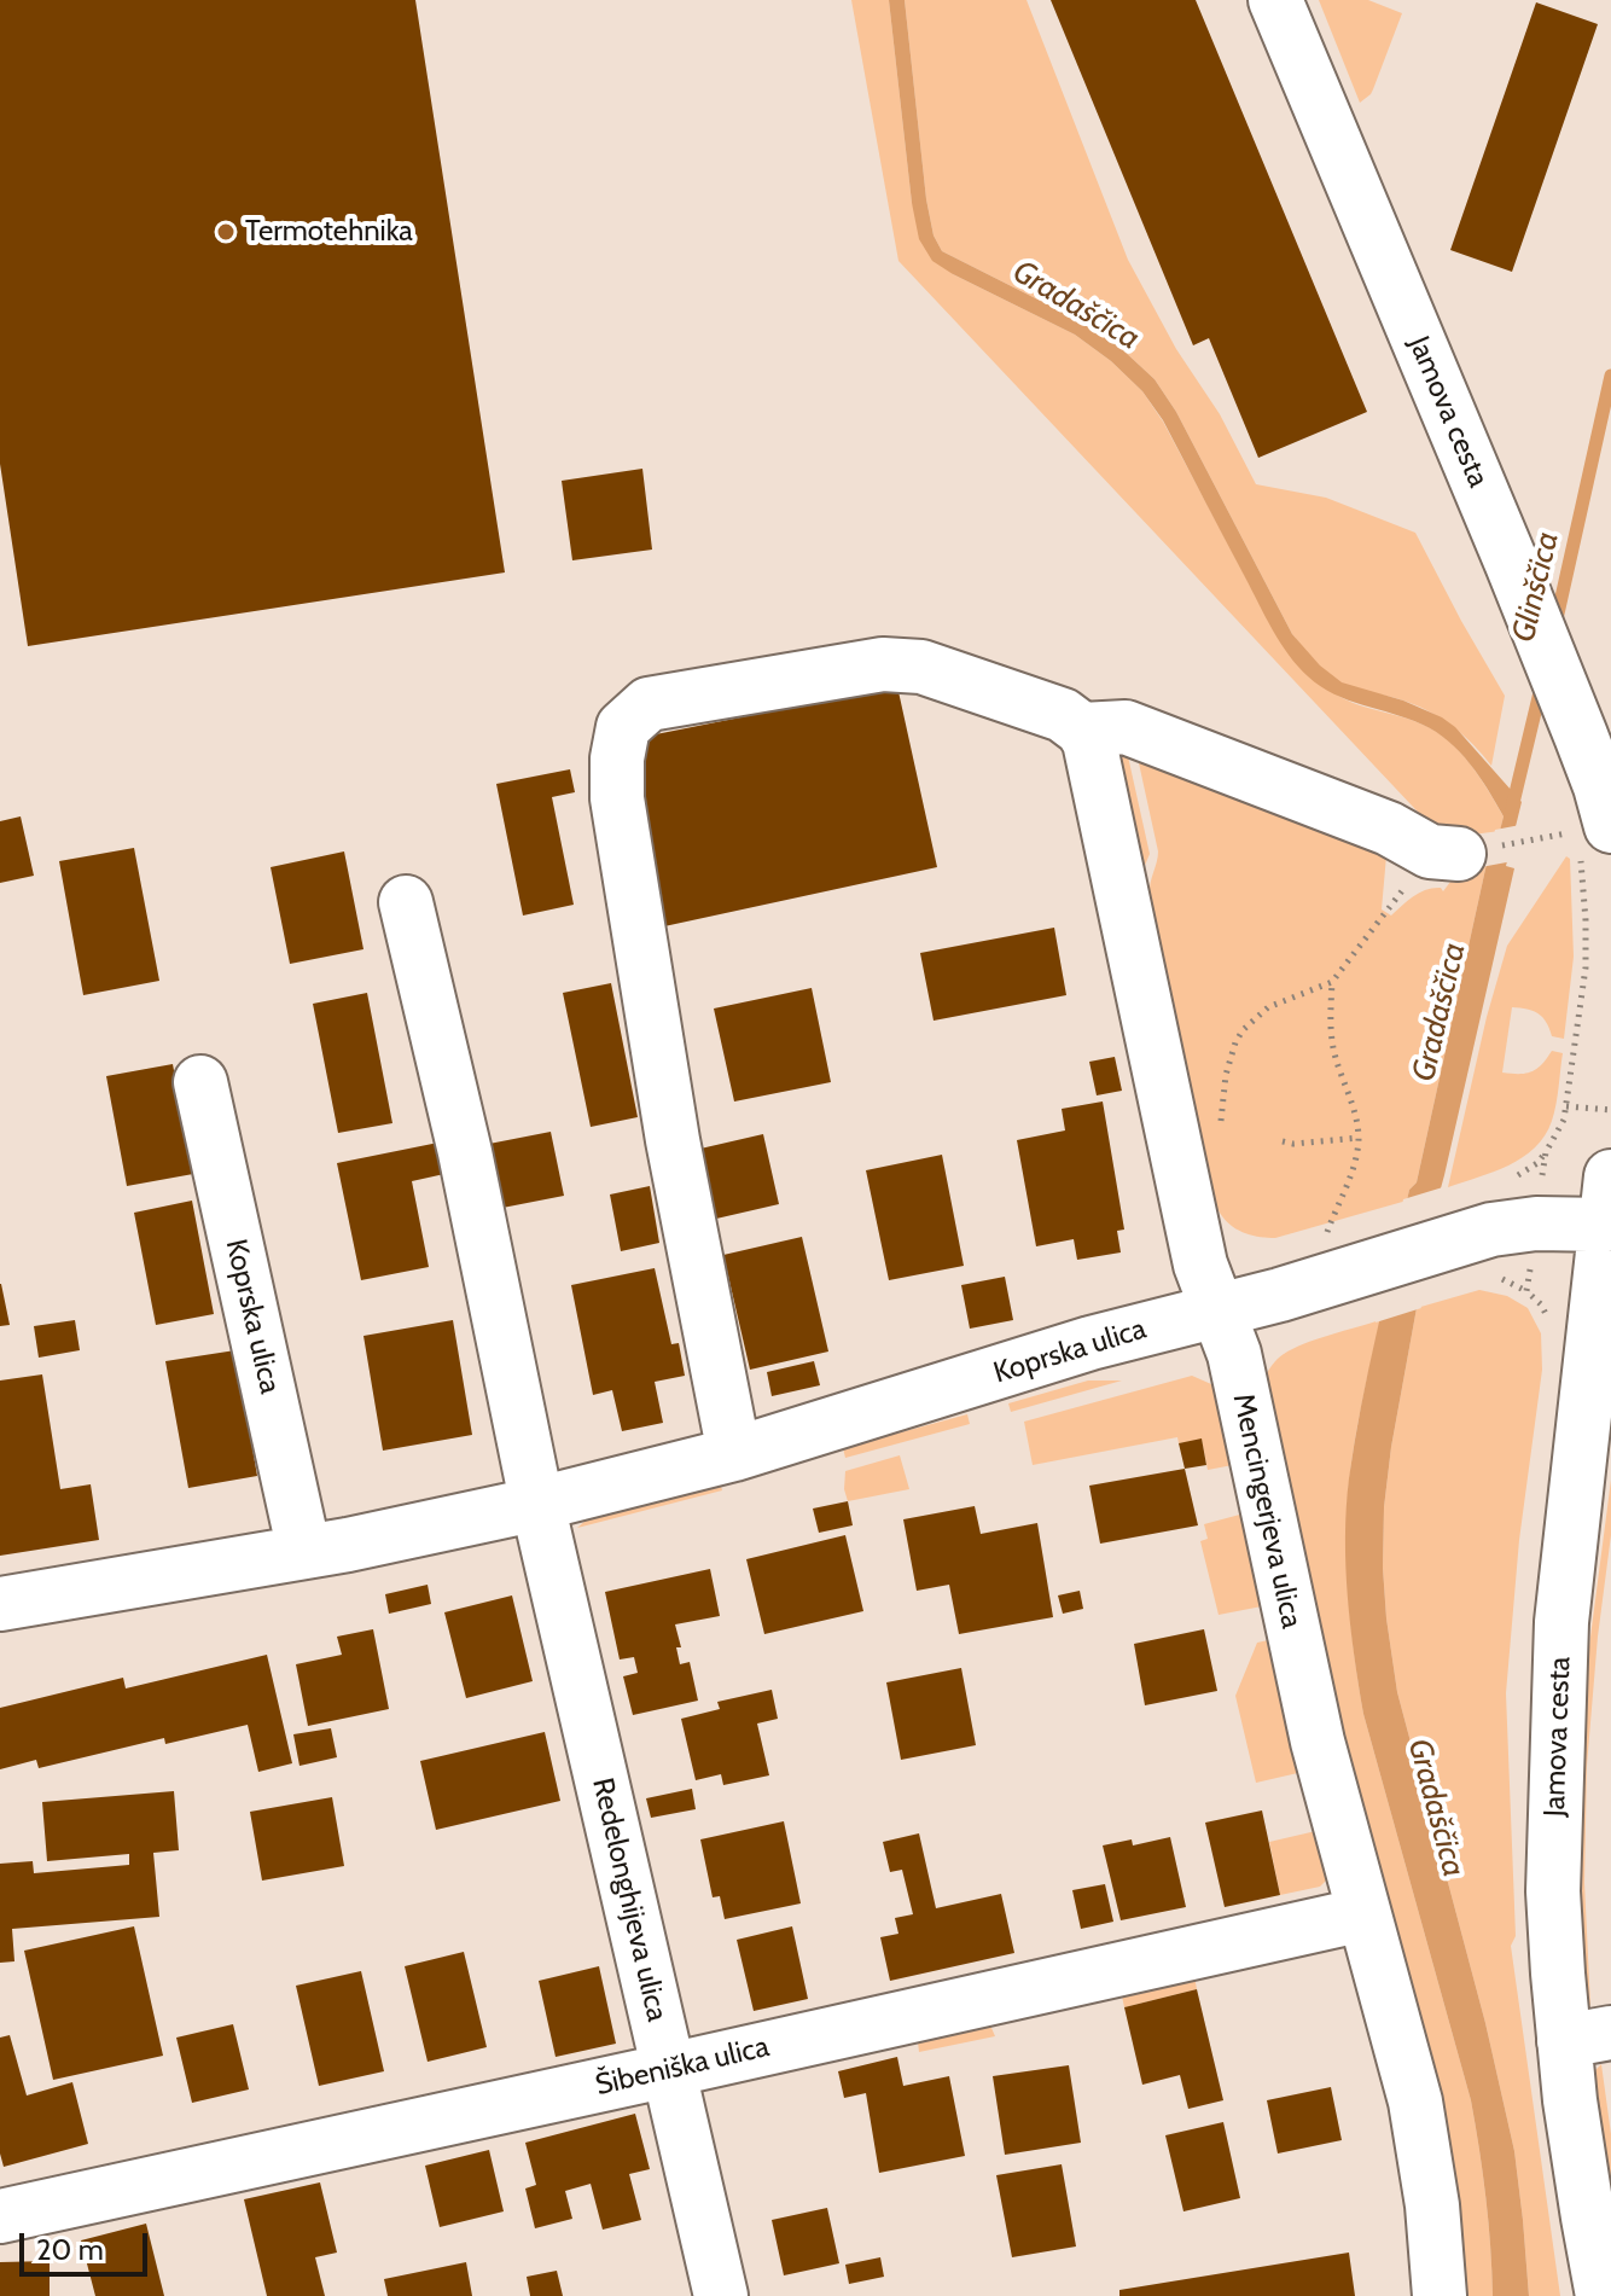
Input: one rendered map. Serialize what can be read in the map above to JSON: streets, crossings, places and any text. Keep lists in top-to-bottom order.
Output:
{
  "streets": {
    "street": [
      "Jamova cesta",
      "Koprska ulica",
      "Mencingerjeva ulica",
      "Redelonghijeva ulica",
      "Šibeniška ulica"
    ]
  },
  "crossings": [
    ["Jamova cesta", "Koprska ulica"],
    ["Koprska ulica", "Mencingerjeva ulica"],
    ["Koprska ulica", "Redelonghijeva ulica"],
    ["Mencingerjeva ulica", "Šibeniška ulica"],
    ["Redelonghijeva ulica", "Šibeniška ulica"]
  ],
  "water": ["Gradaščica", "Glinščica"],
  "places": ["Termotehnika"],
  "scale_bar": "20 m"
}
